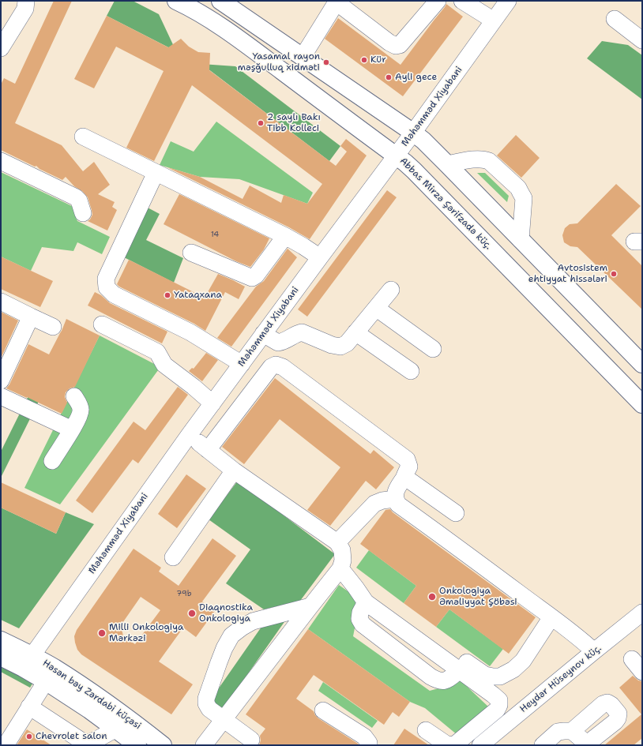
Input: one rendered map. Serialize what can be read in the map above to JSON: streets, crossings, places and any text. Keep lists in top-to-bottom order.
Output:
{
  "streets": {
    "main road": ["Abbas Mirzə Şərifzadə küç.", "Həsən bəy Zərdabi küçəsi"],
    "street": ["Məhəmməd Xiyabani", "Heydər Hüseynov küç."]
  },
  "crossings": [
    ["Məhəmməd Xiyabani", "Abbas Mirzə Şərifzadə küç."],
    ["Məhəmməd Xiyabani", "Həsən bəy Zərdabi küçəsi"]
  ],
  "places": [
    "Kür",
    "Yasamal rayon məşğulluq xidməti",
    "Ayli gece",
    "2 saylı Bakı Tibb Kolleci",
    "Avtosistem ehtiyyat hissələri",
    "Yataqxana",
    "Onkologiya Əməliyyat Şöbəsi",
    "Diaqnostika Onkologiya",
    "Milli Onkologiya Mərkəzi",
    "Chevrolet salon"
  ],
  "house_numbers": ["14", "79b"]
}
